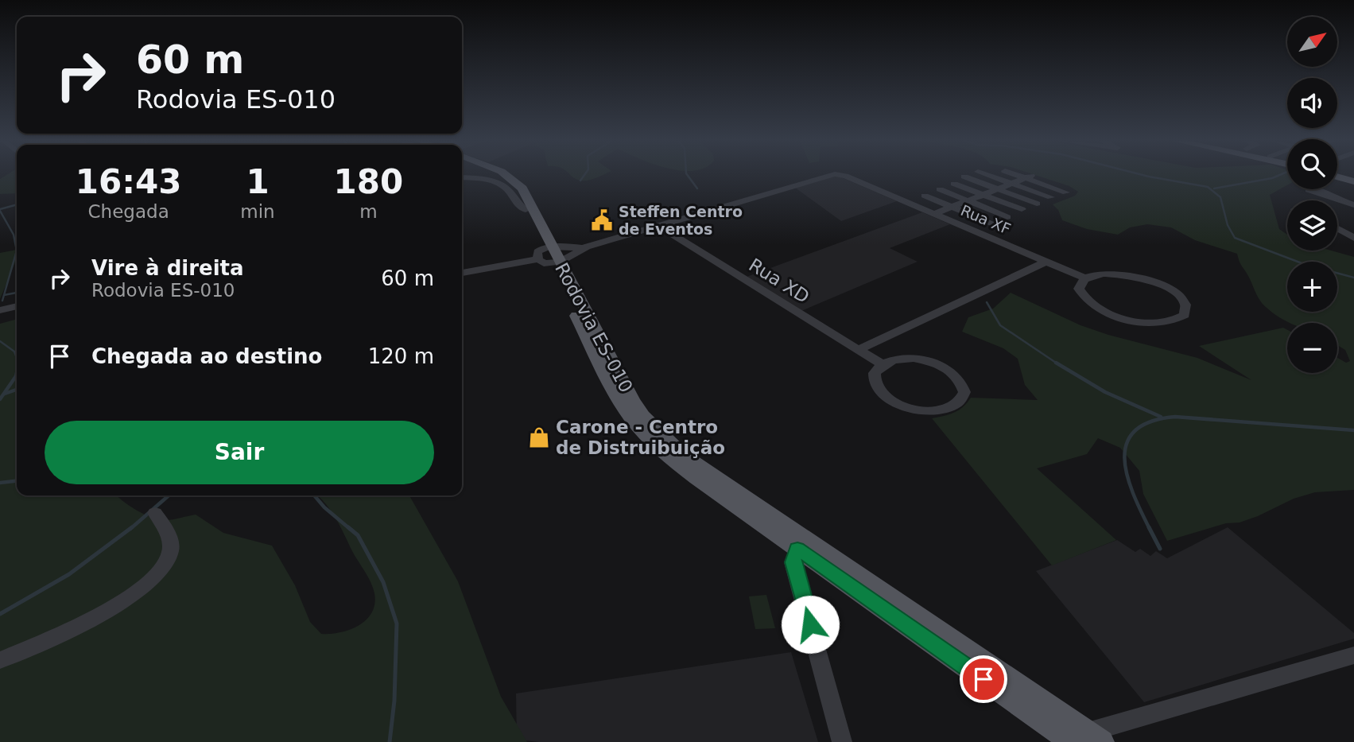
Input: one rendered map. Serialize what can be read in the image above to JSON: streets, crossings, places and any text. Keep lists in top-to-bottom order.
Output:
{
  "streets": {
    "main road": ["Rodovia ES-010"],
    "street": ["Rua XF", "Rua XD"]
  },
  "crossings": [
    ["Rua XF", "Rua XD"],
    ["Rua XF", "Rodovia ES-010"]
  ],
  "places": {
    "public building": ["Steffen Centro de Eventos"],
    "shop": ["Carone - Centro de Distruibuição"]
  },
  "north": "top right",
  "page": {
    "map_buttons": ["+", "−"],
    "turn": ["60 m", "Rodovia ES-010"],
    "eta": [
      "16:43",
      "Chegada",
      "1",
      "min",
      "180",
      "m"
    ],
    "list": [
      {
        "name": "Vire à direita",
        "note": "Rodovia ES-010",
        "value": "60 m"
      },
      {
        "name": "Chegada ao destino",
        "value": "120 m"
      }
    ],
    "buttons": "Sair"
  }
}
